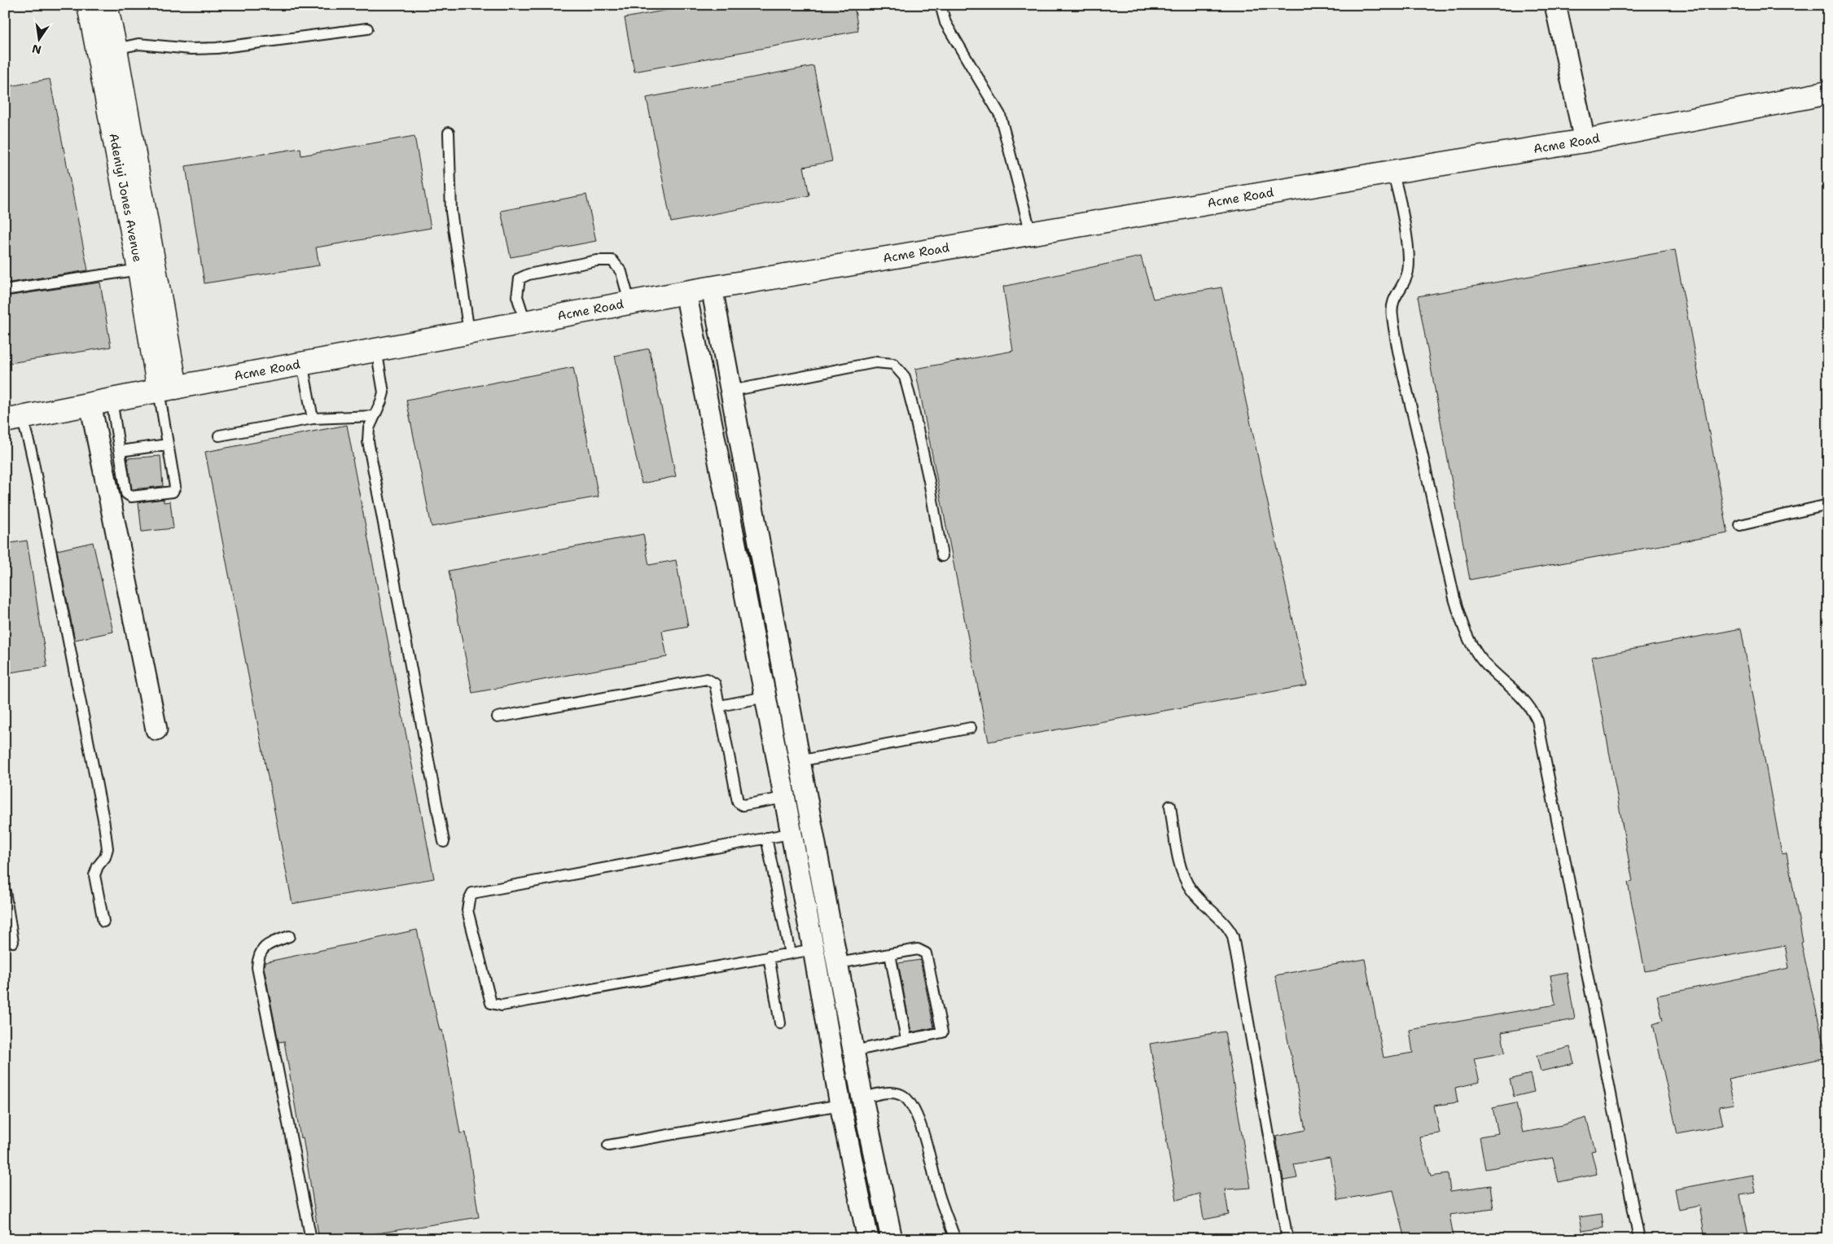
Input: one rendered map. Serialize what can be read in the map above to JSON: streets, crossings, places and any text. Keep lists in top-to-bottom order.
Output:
{
  "streets": {
    "street": ["Acme Road", "Adeniyi Jones Avenue"]
  },
  "crossings": [
    ["Acme Road", "Adeniyi Jones Avenue"]
  ],
  "north": "bottom"
}
